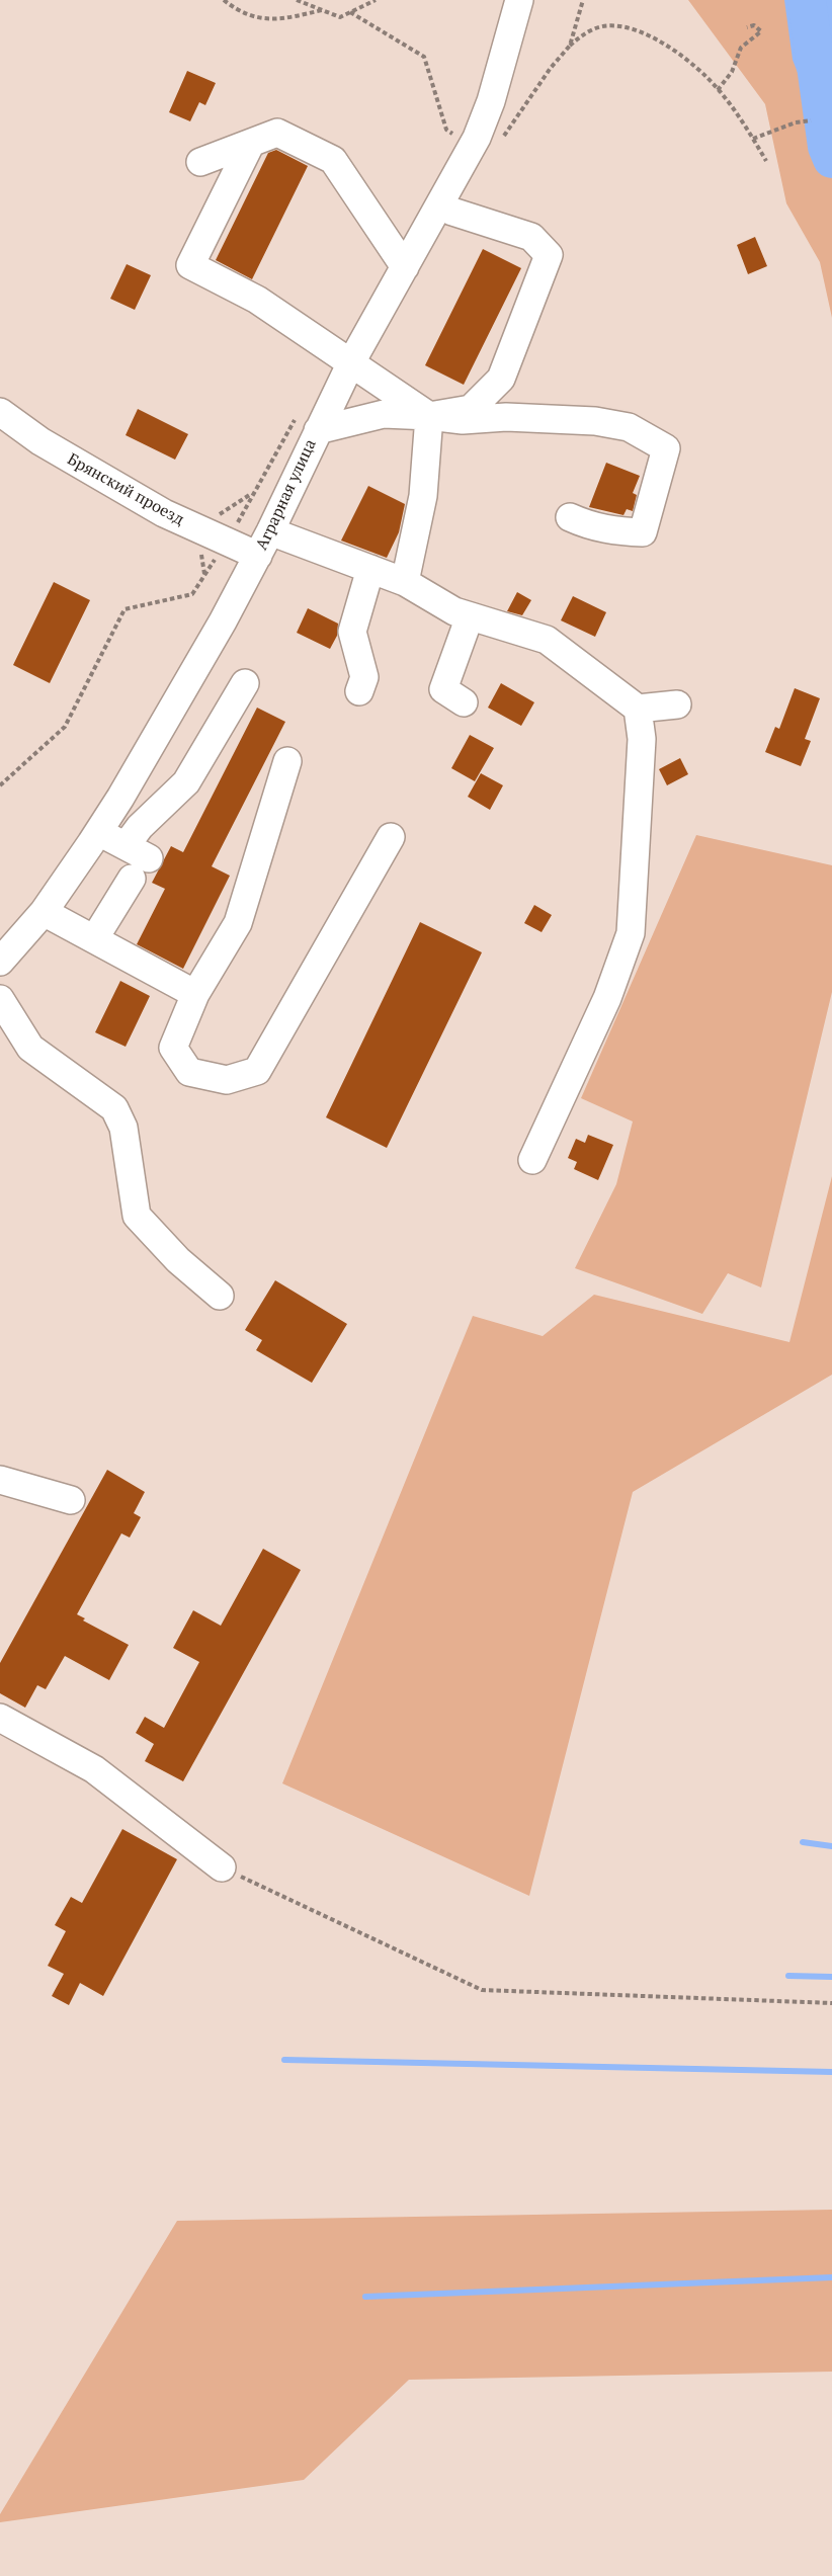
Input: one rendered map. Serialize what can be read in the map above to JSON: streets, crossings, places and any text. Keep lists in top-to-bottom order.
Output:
{
  "streets": {
    "street": ["Брянский проезд", "Аграрная улица"]
  },
  "crossings": [
    ["Брянский проезд", "Аграрная улица"]
  ]
}
